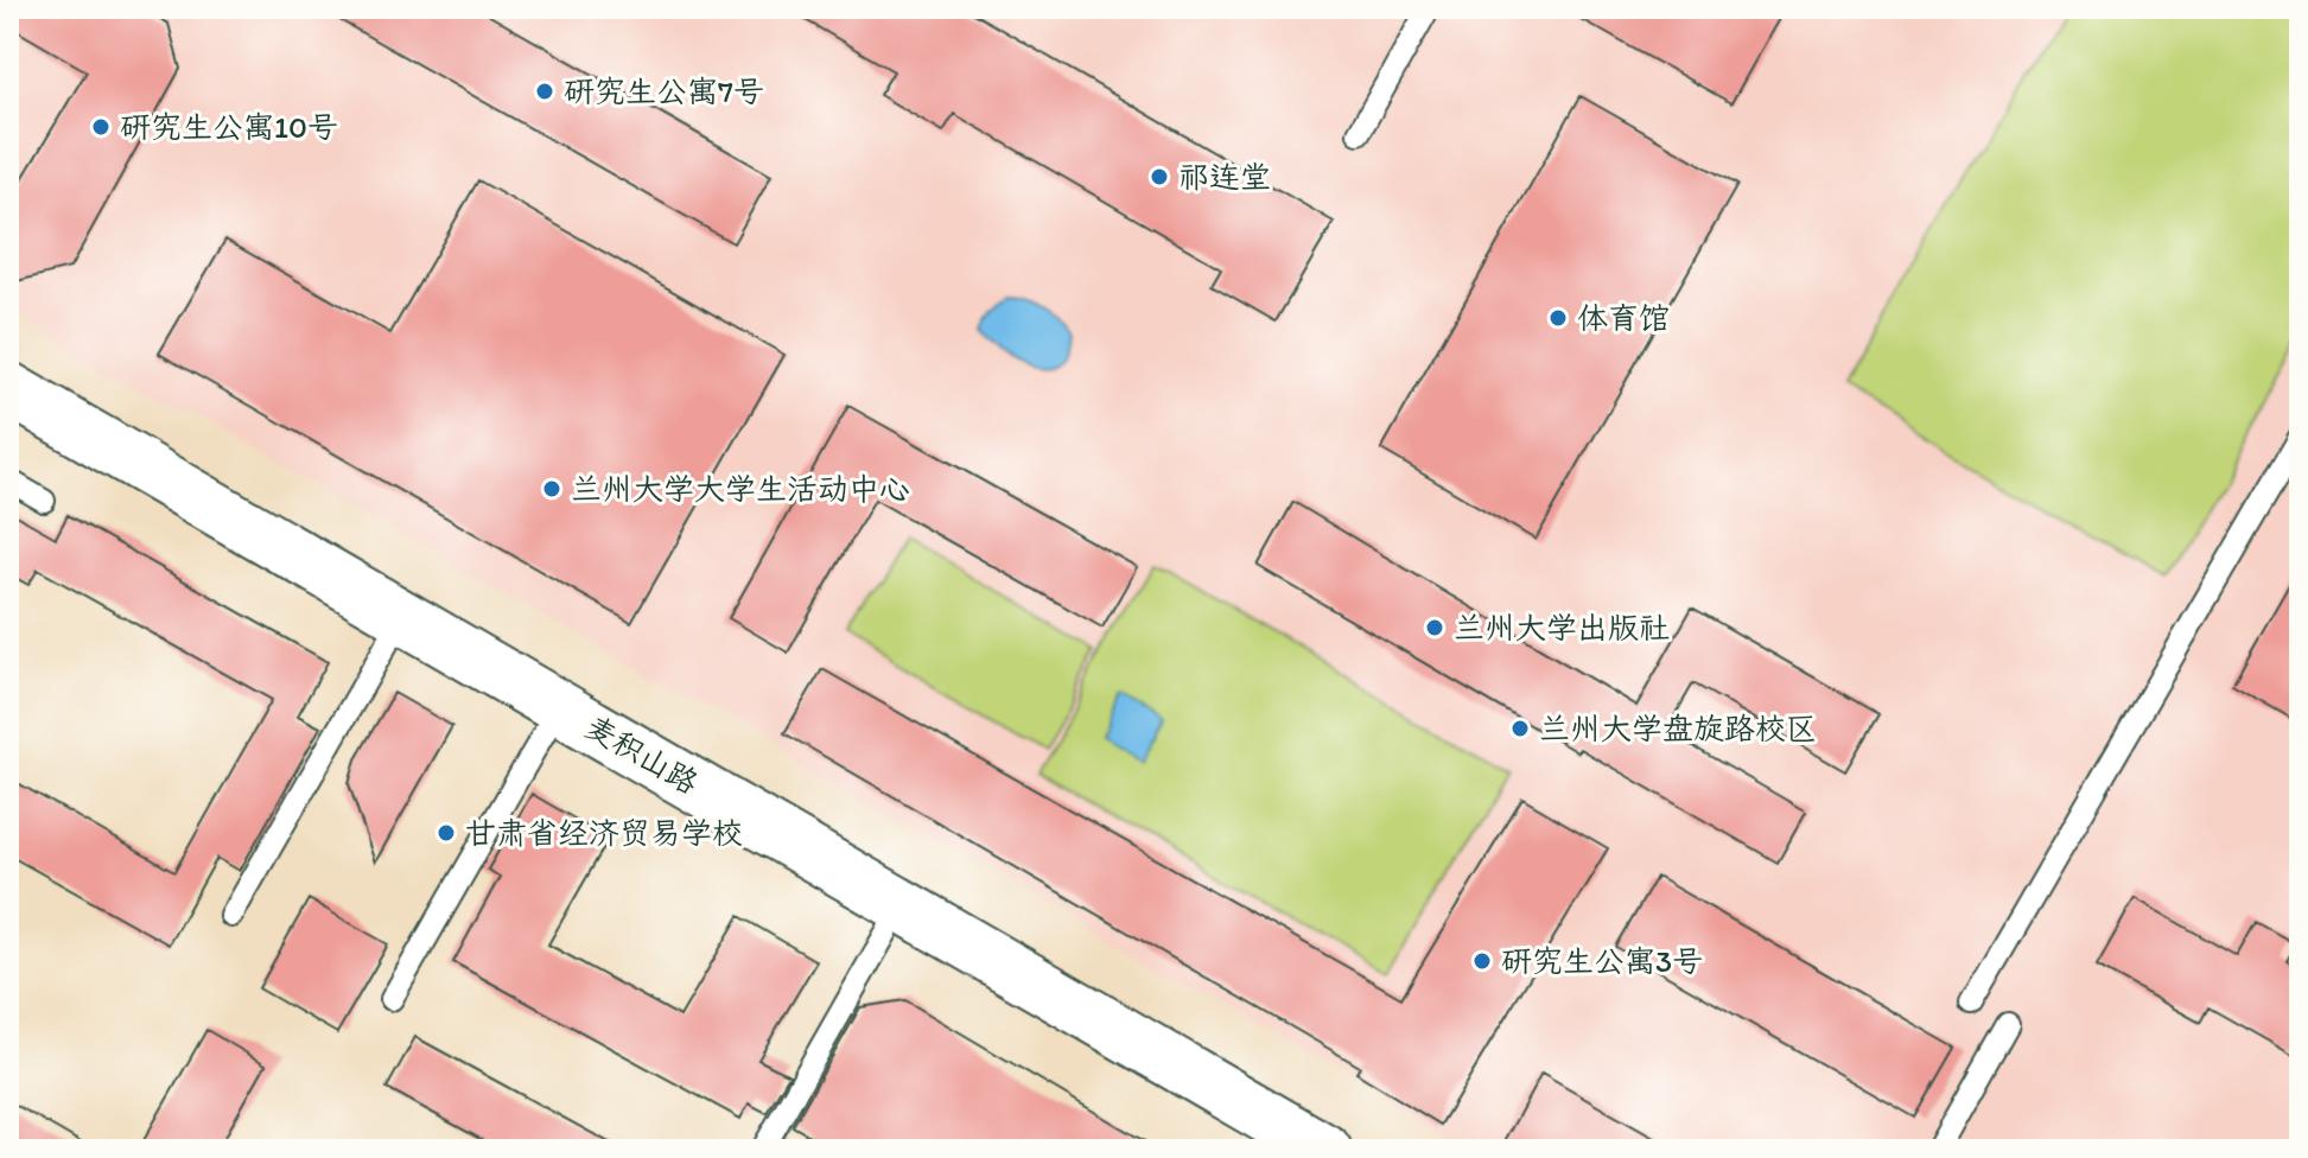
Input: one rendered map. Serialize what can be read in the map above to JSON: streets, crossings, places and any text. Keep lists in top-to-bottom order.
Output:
{
  "streets": {
    "street": ["麦积山路"]
  },
  "places": [
    "研究生公寓7号",
    "研究生公寓10号",
    "祁连堂",
    "体育馆",
    "兰州大学大学生活动中心",
    "兰州大学出版社",
    "兰州大学盘旋路校区",
    "甘肃省经济贸易学校",
    "研究生公寓3号"
  ]
}
